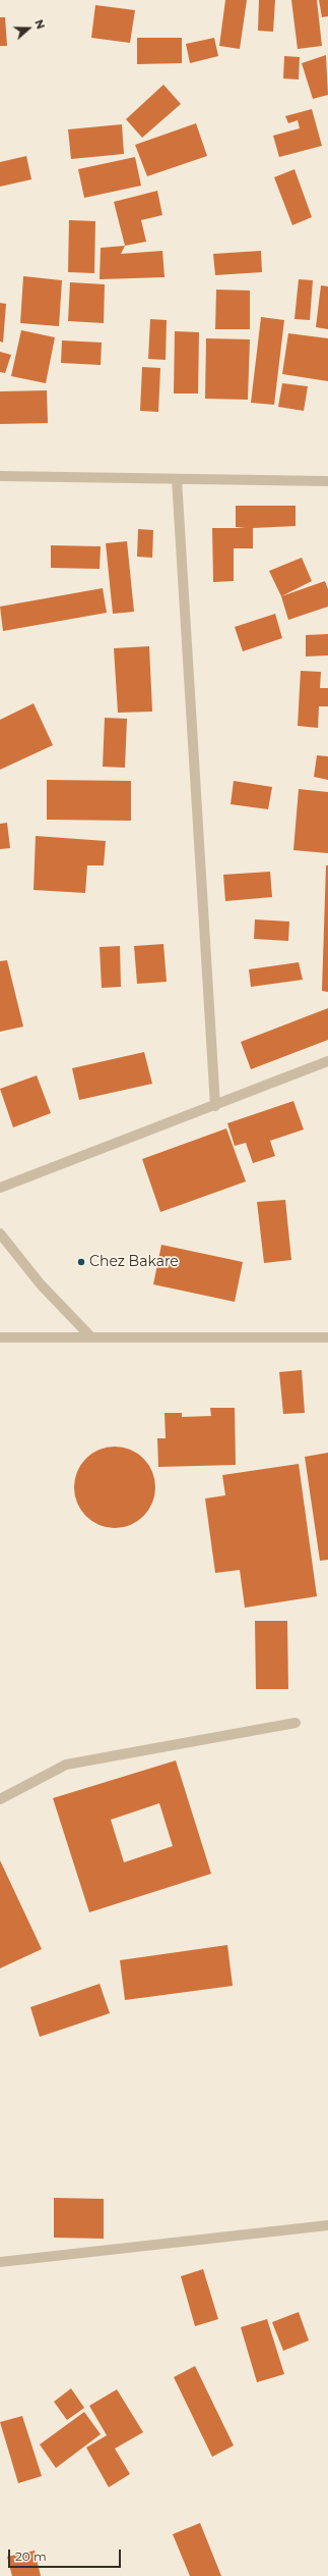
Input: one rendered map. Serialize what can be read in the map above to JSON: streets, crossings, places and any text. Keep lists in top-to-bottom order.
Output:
{
  "places": ["Chez Bakare"],
  "scale_bar": "20 m",
  "north": "right"
}
